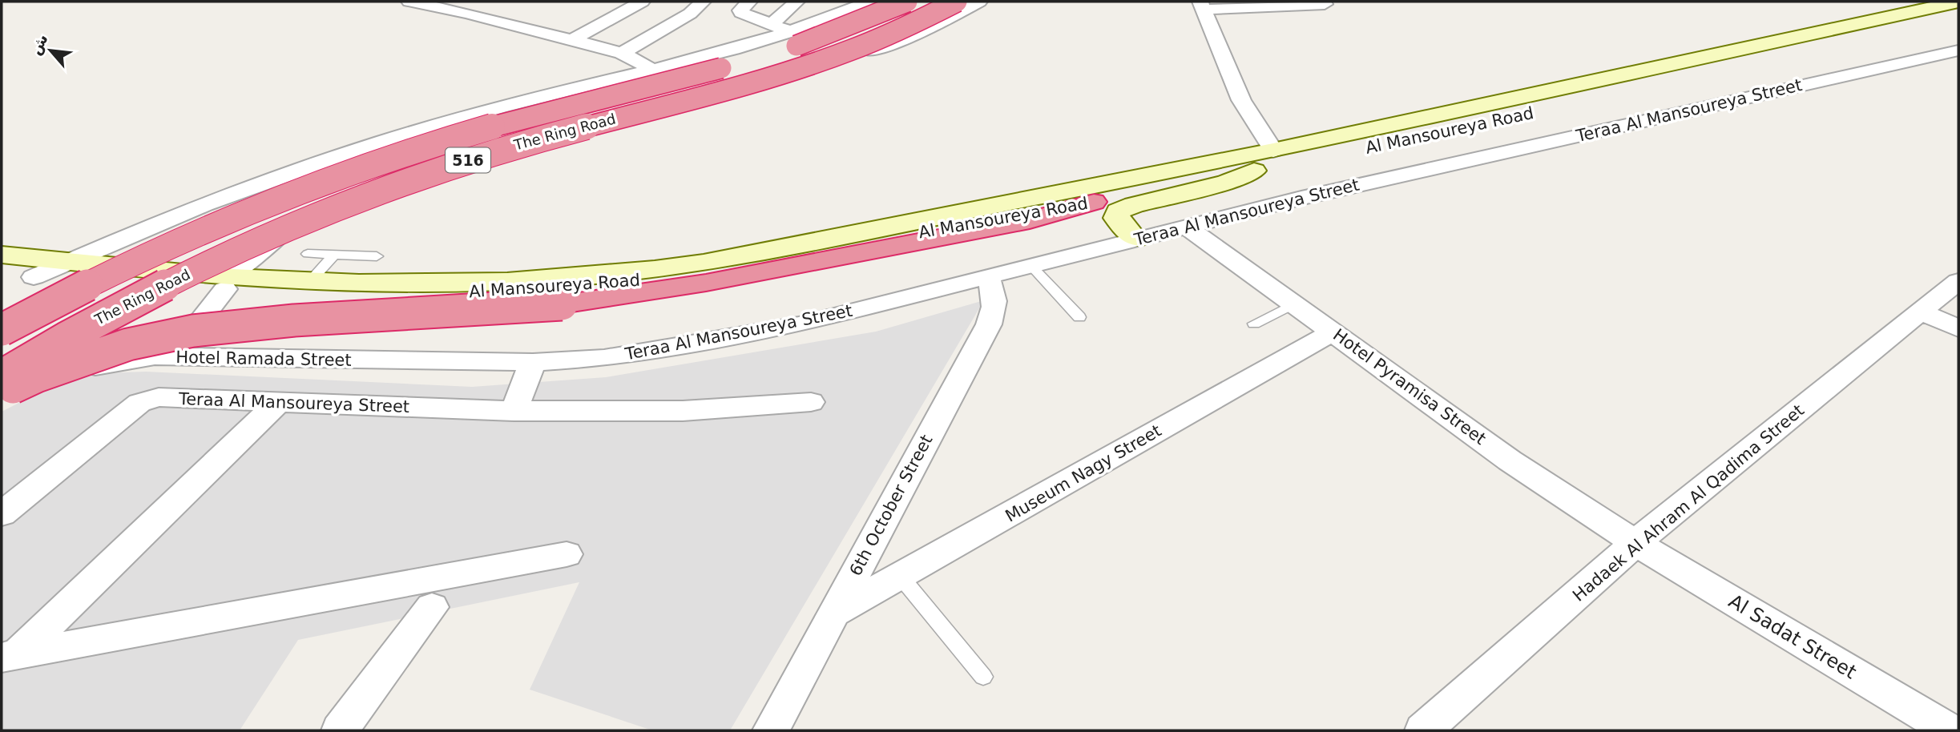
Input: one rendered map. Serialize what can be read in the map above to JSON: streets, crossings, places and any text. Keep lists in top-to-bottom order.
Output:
{
  "streets": {
    "highway": ["The Ring Road", "516"],
    "main road": ["Al Mansoureya Road"],
    "street": [
      "Teraa Al Mansoureya Street",
      "Hotel Ramada Street",
      "Hotel Pyramisa Street",
      "Museum Nagy Street",
      "Hadaek Al Ahram Al Qadima Street",
      "6th October Street",
      "Al Sadat Street"
    ]
  },
  "crossings": [
    ["Teraa Al Mansoureya Street", "Hotel Ramada Street"],
    ["Teraa Al Mansoureya Street", "Hotel Pyramisa Street"],
    ["Teraa Al Mansoureya Street", "6th October Street"],
    ["The Ring Road", "Hotel Ramada Street"],
    ["Hotel Pyramisa Street", "Museum Nagy Street"],
    ["Hotel Pyramisa Street", "Hadaek Al Ahram Al Qadima Street"],
    ["Hotel Pyramisa Street", "Al Sadat Street"],
    ["Museum Nagy Street", "6th October Street"],
    ["Hadaek Al Ahram Al Qadima Street", "Al Sadat Street"]
  ],
  "north": "top left"
}
